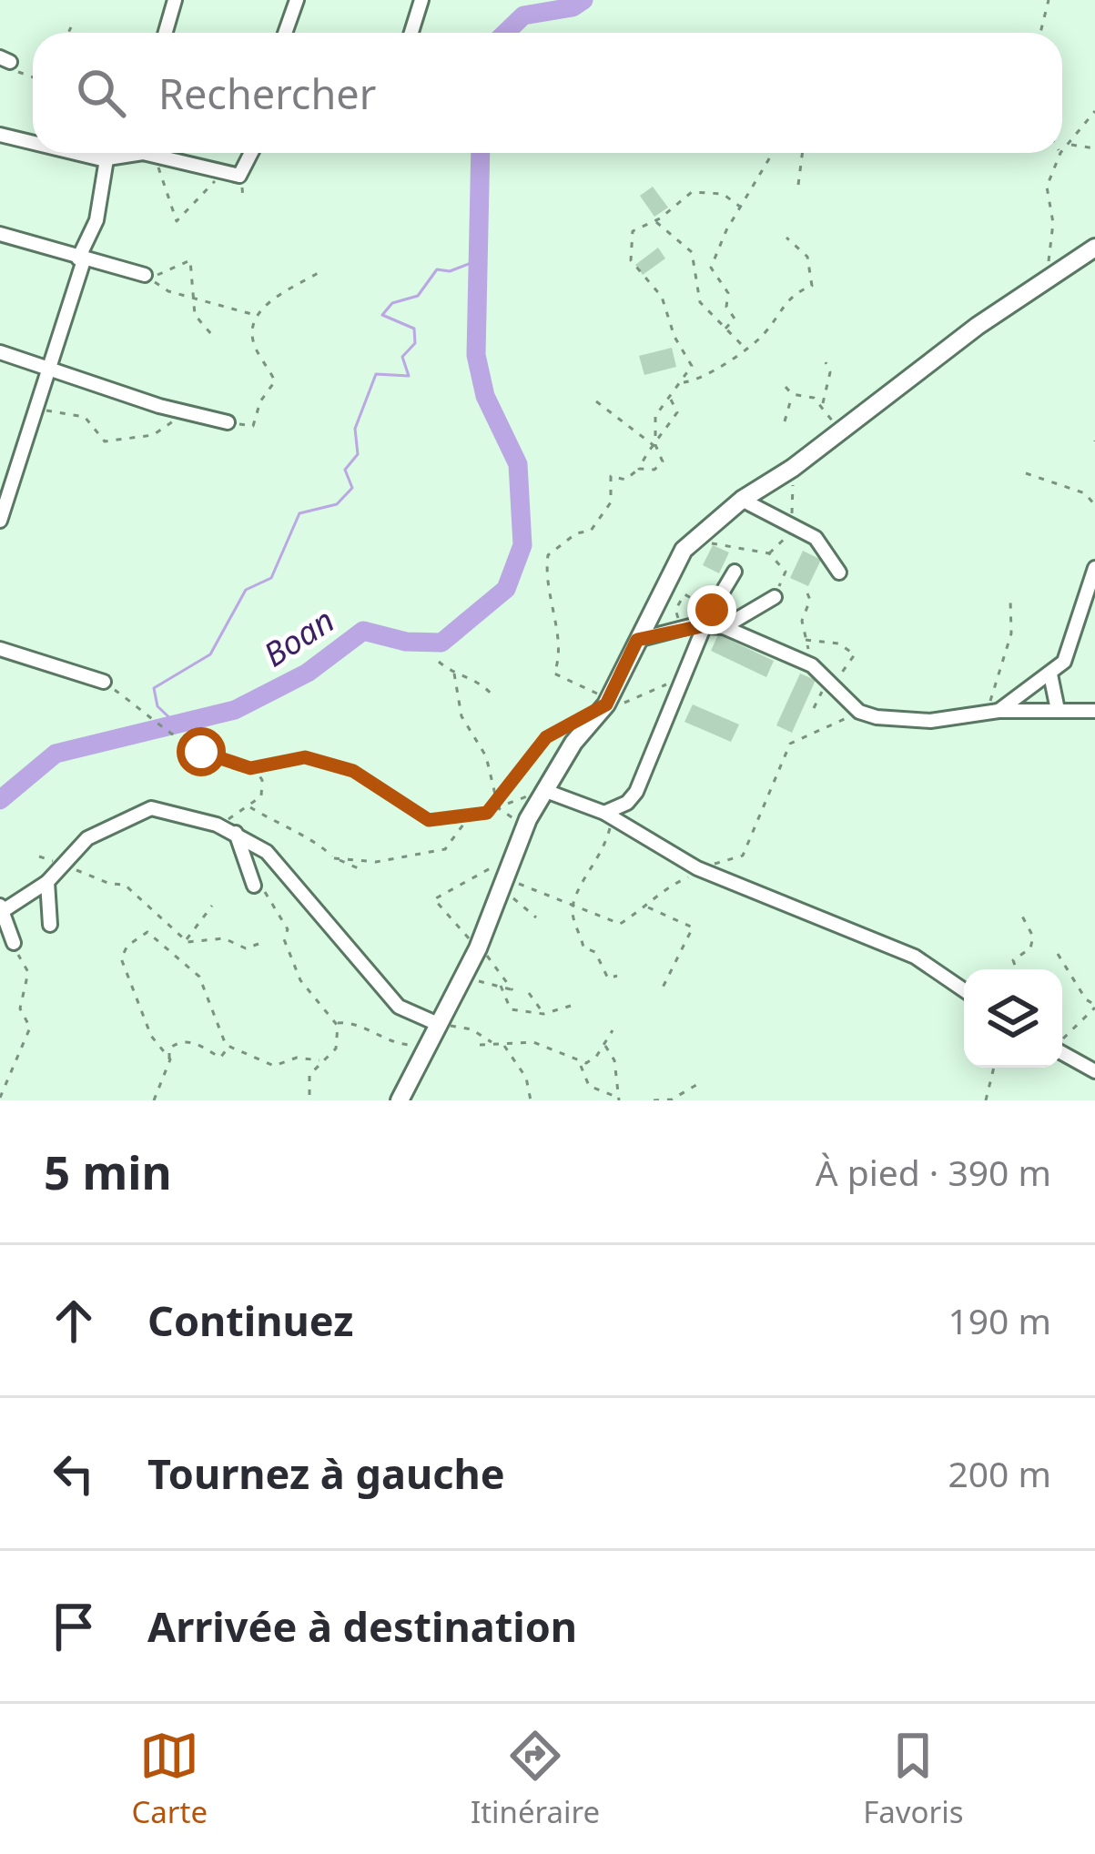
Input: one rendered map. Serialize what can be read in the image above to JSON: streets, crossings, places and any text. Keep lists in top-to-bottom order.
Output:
{
  "water": ["Boan"],
  "page": {
    "search": "Rechercher",
    "heading": ["5 min", "À pied · 390 m"],
    "list": [
      ["Continuez", "190 m"],
      ["Tournez à gauche", "200 m"],
      "Arrivée à destination"
    ],
    "nav": ["Carte", "Itinéraire", "Favoris"]
  }
}
